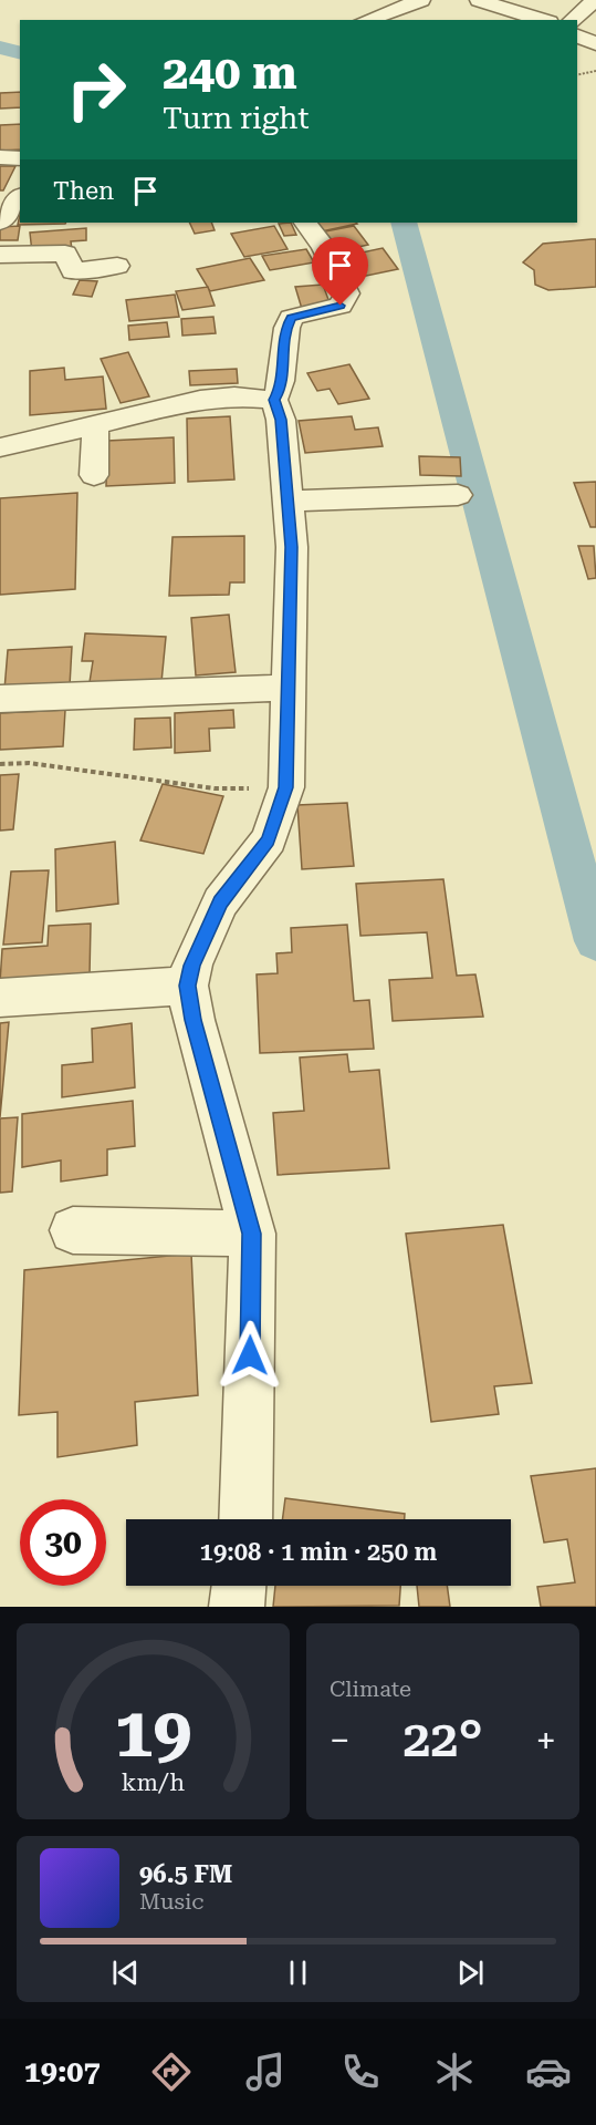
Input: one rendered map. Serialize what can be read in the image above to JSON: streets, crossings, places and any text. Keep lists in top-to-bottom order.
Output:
{
  "page": {
    "turn": ["240 m", "Turn right"],
    "then": "Then",
    "limit": "30",
    "trip": "19:08 · 1 min · 250 m",
    "tile": "Climate",
    "heat": ["−", "22°", "+"],
    "song": ["96.5 FM", "Music"],
    "tabs": "19:07",
    "gauge": ["19", "km/h"]
  }
}
